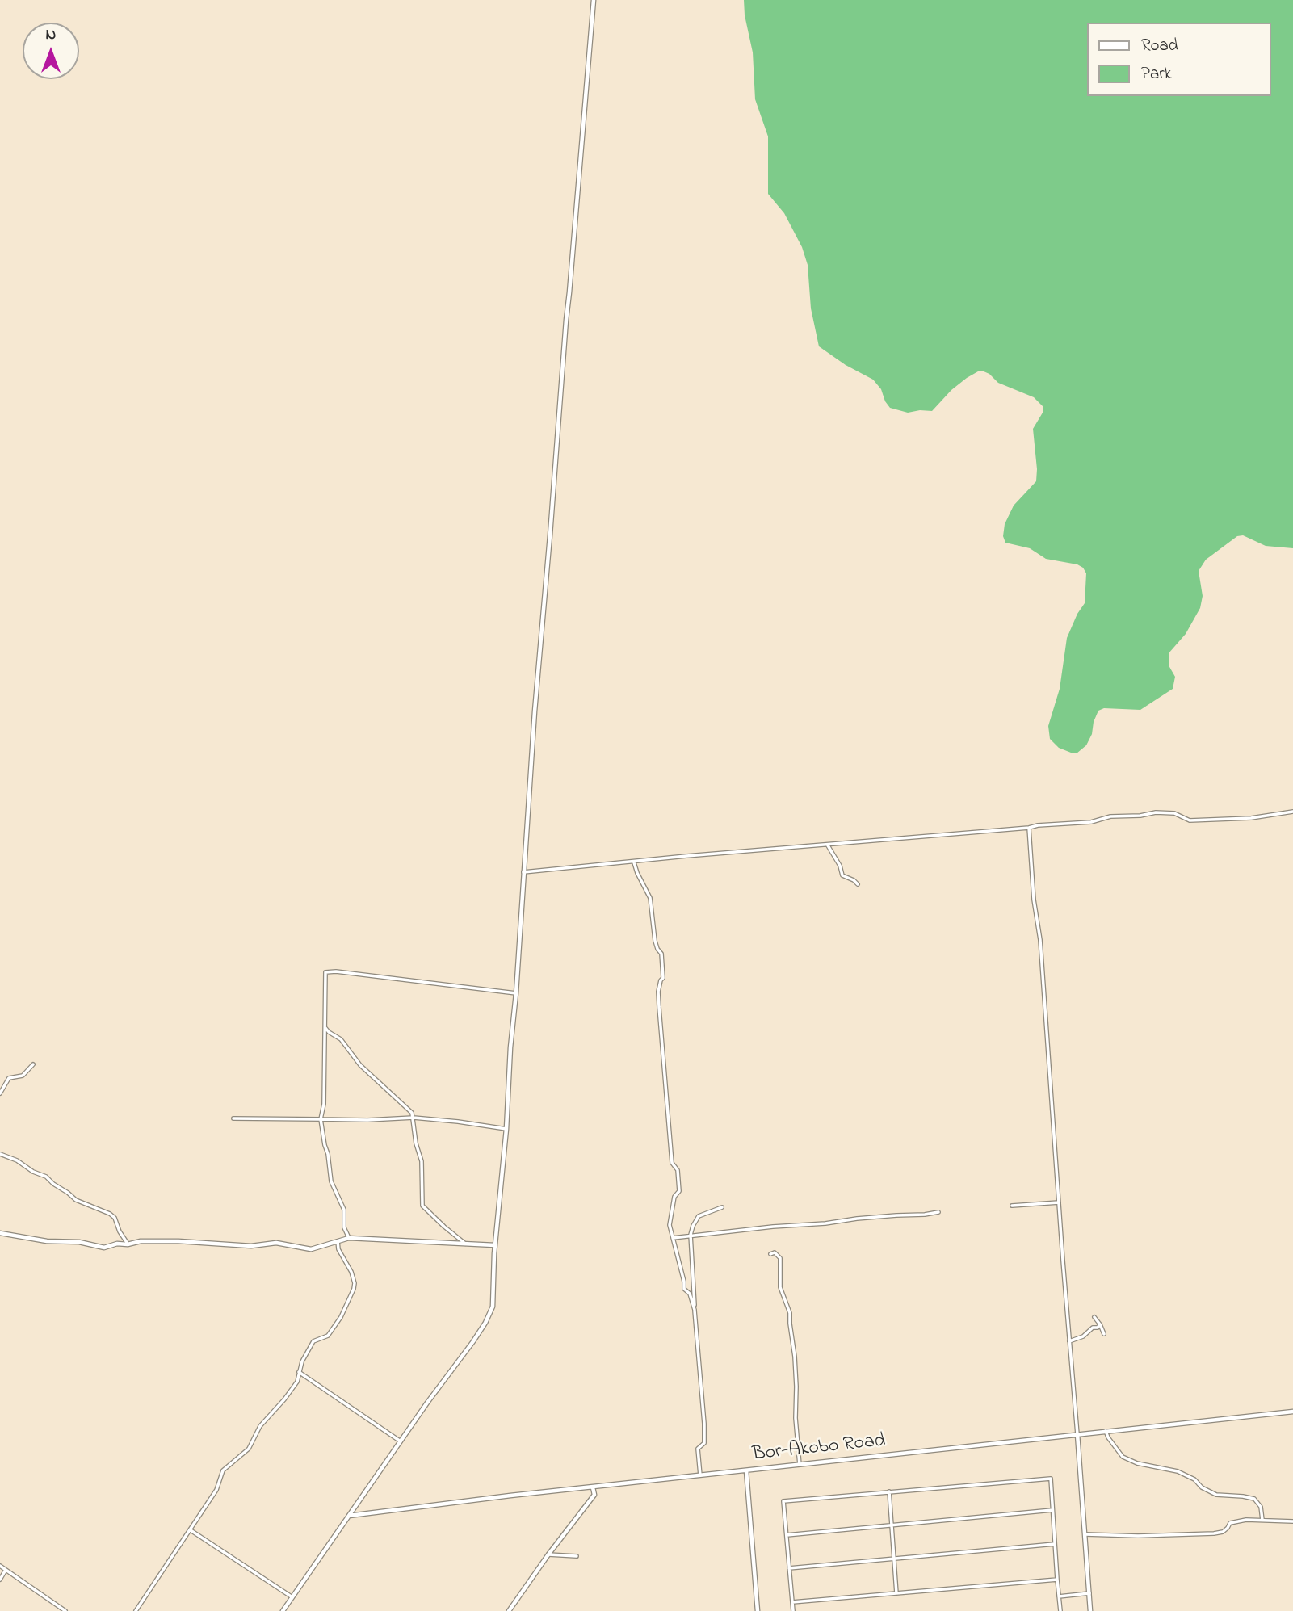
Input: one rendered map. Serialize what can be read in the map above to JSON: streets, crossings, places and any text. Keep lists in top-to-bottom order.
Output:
{
  "streets": {
    "street": ["Bor-Akobo Road"]
  },
  "legend": ["Road", "Park"],
  "north": "top"
}
